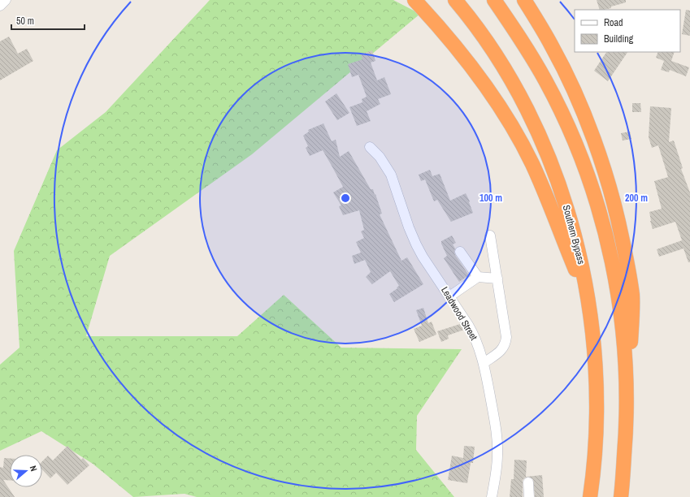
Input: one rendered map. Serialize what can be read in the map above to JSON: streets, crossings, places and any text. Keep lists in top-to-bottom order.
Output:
{
  "streets": {
    "highway": ["Southern Bypass"],
    "street": ["Leadwood Street"]
  },
  "legend": ["Road", "Building"],
  "scale_bar": "50 m",
  "north": "right",
  "rings": ["100 m", "200 m"]
}
